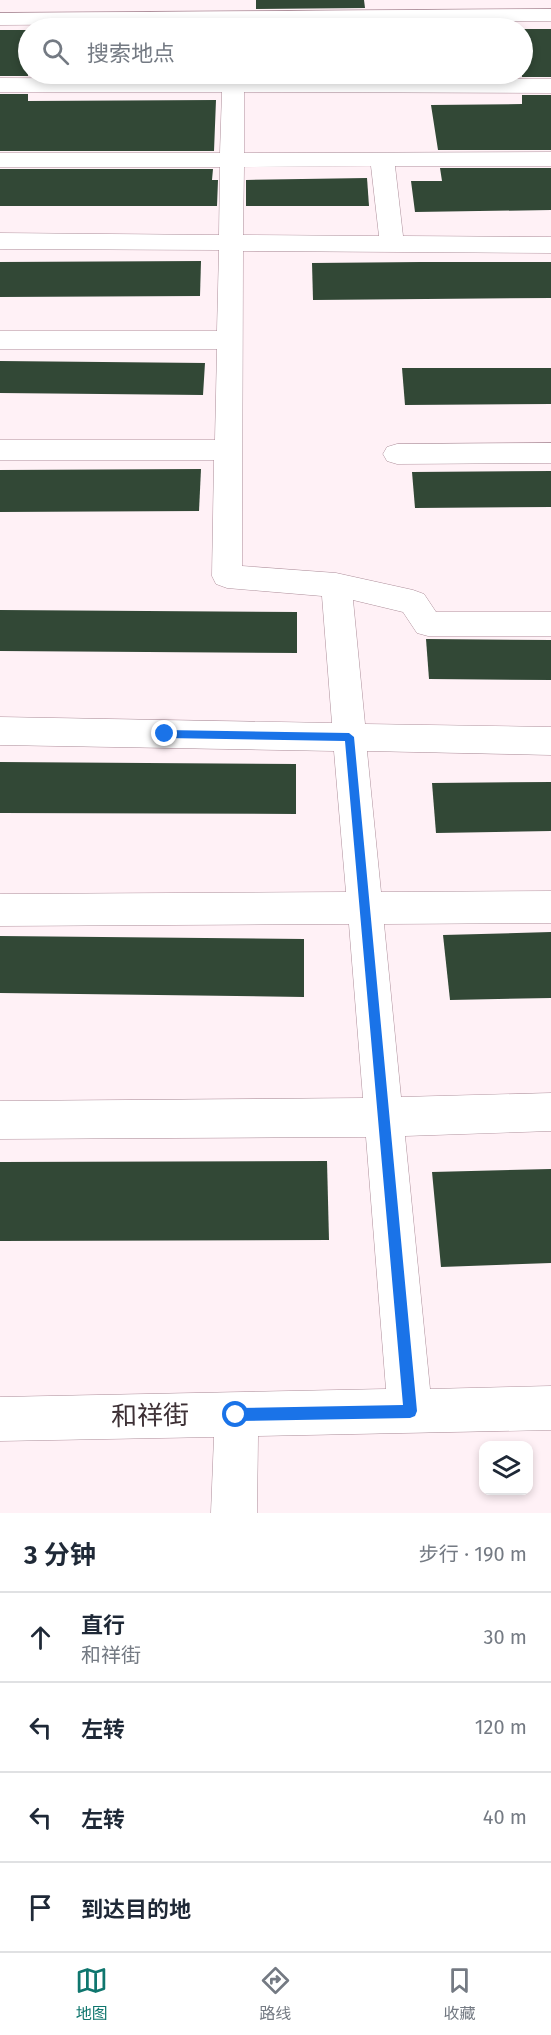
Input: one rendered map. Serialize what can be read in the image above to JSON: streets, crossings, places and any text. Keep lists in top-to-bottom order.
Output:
{
  "streets": {
    "street": ["和祥街"]
  },
  "page": {
    "search": "搜索地点",
    "heading": ["3 分钟", "步行 · 190 m"],
    "list": [
      ["直行", "和祥街", "30 m"],
      ["左转", "120 m"],
      ["左转", "40 m"],
      "到达目的地"
    ],
    "nav": ["地图", "路线", "收藏"]
  }
}
